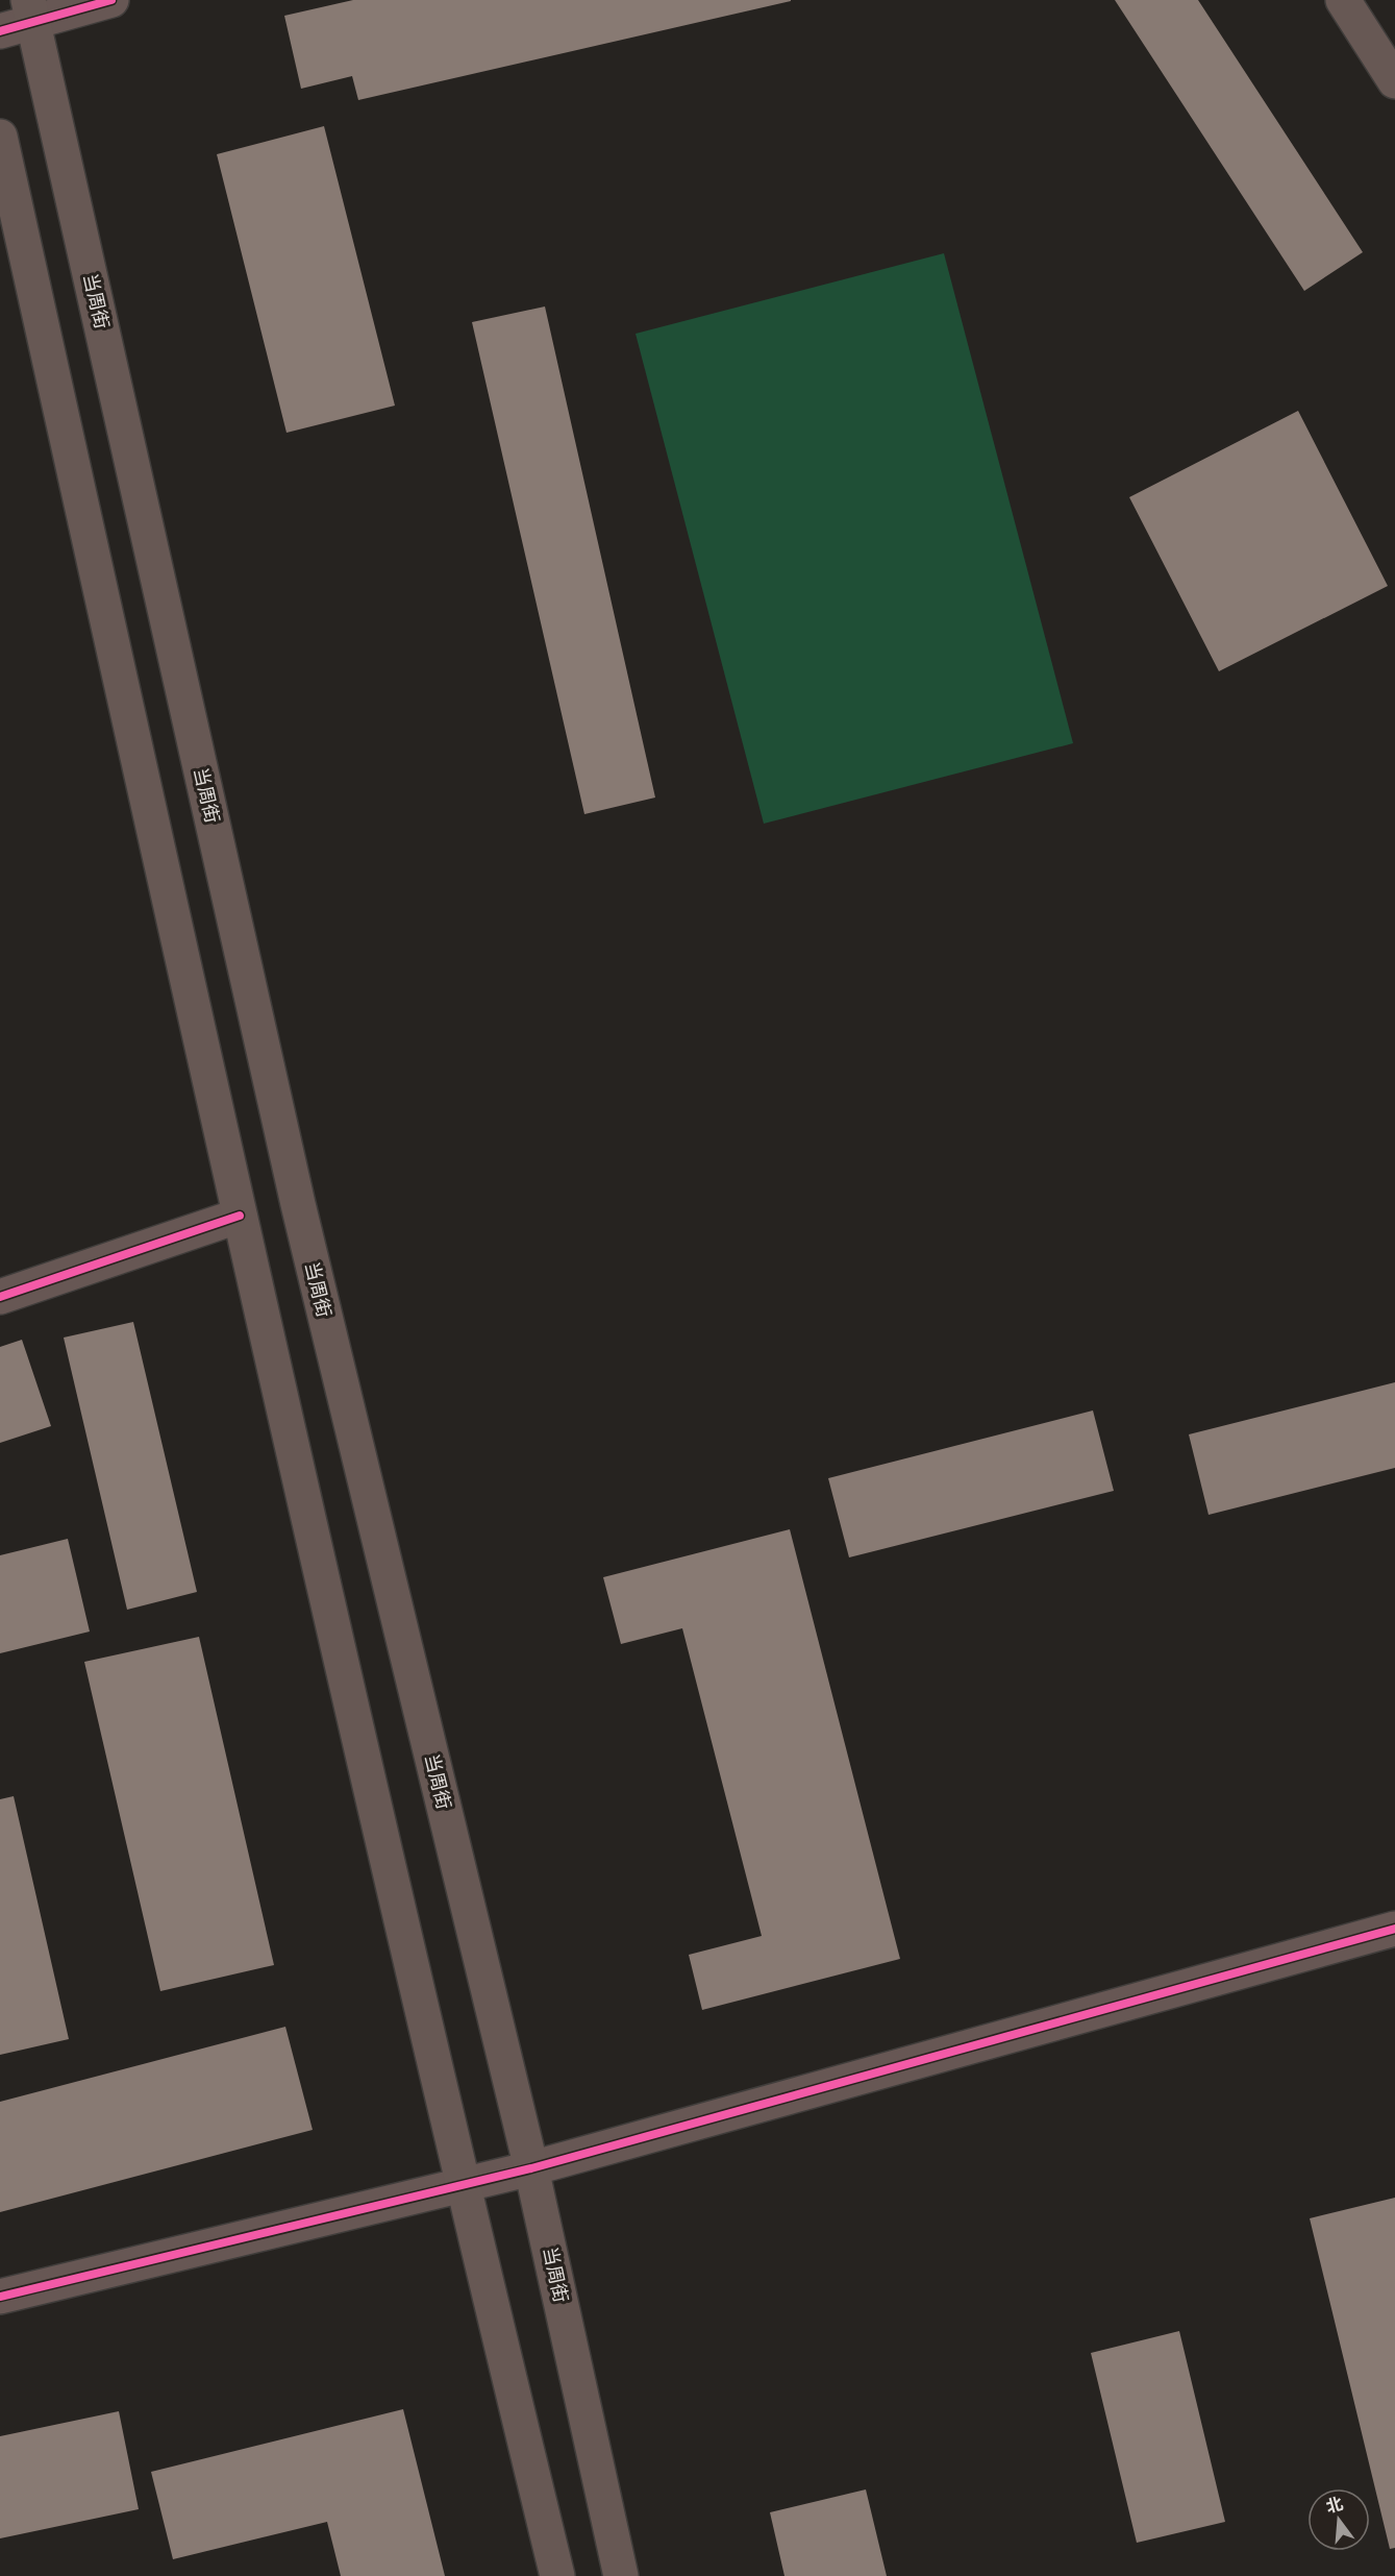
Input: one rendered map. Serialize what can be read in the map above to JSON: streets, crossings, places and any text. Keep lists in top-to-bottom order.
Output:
{
  "streets": {
    "main road": ["当周街"]
  },
  "north": "top"
}
